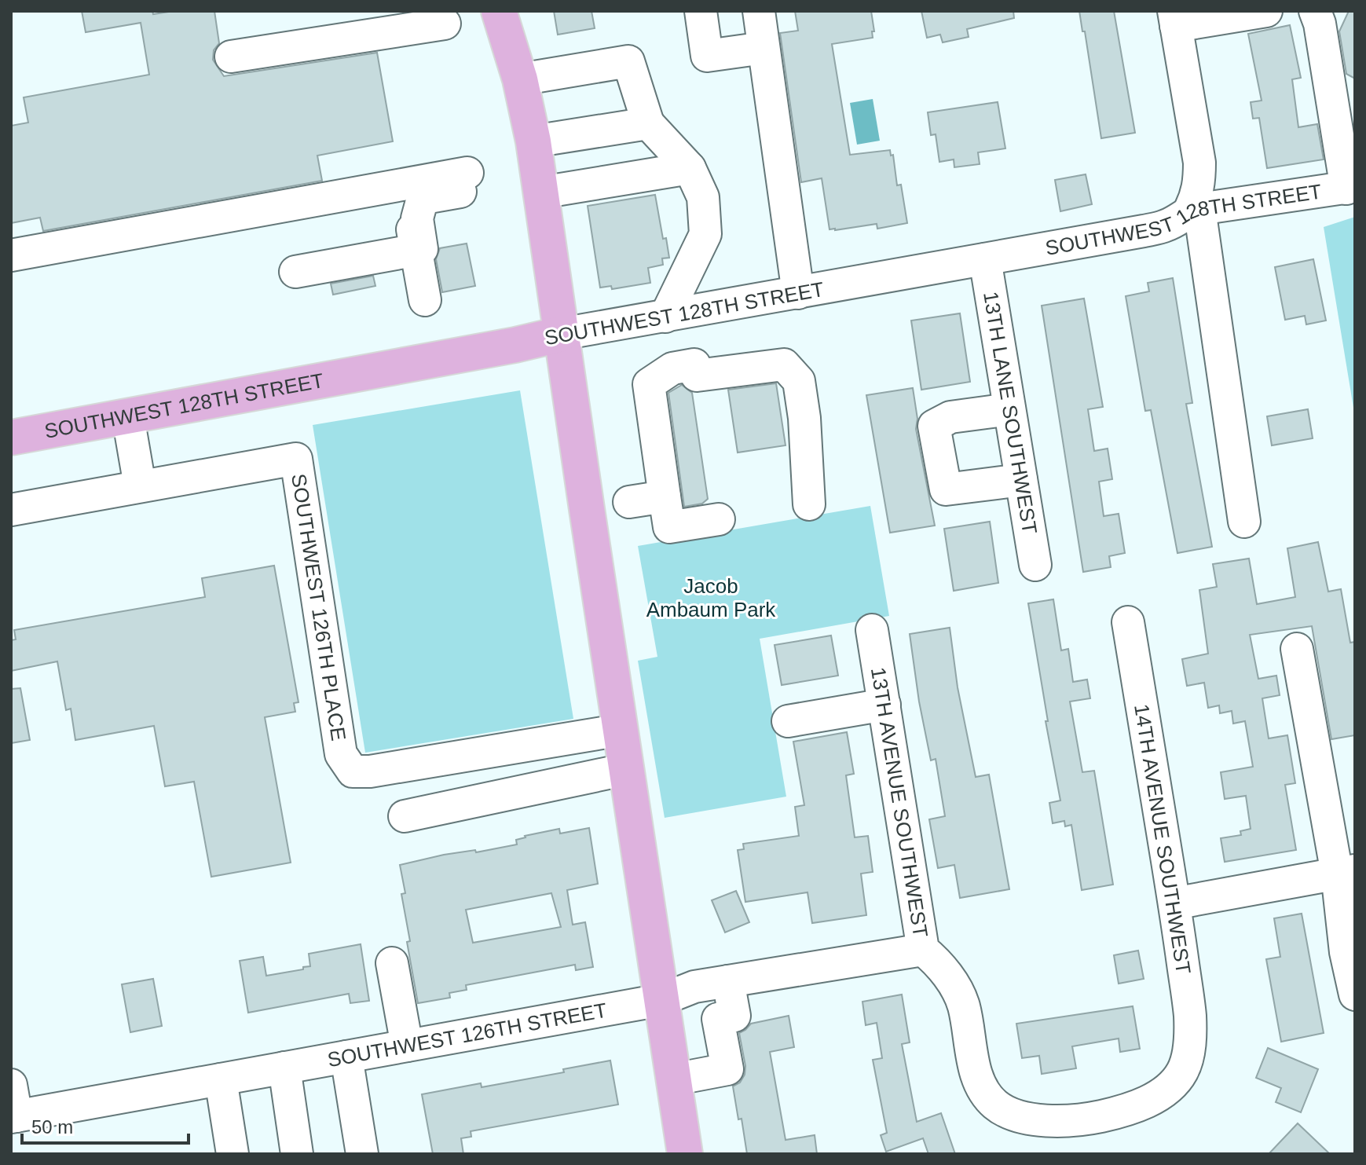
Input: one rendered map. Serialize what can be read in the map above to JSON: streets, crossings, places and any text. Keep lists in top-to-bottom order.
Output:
{
  "streets": {
    "main road": ["SOUTHWEST 128TH STREET"],
    "street": [
      "13TH LANE SOUTHWEST",
      "SOUTHWEST 126TH PLACE",
      "13TH AVENUE SOUTHWEST",
      "14TH AVENUE SOUTHWEST",
      "SOUTHWEST 126TH STREET"
    ]
  },
  "crossings": [
    ["SOUTHWEST 128TH STREET", "13TH LANE SOUTHWEST"],
    ["13TH AVENUE SOUTHWEST", "14TH AVENUE SOUTHWEST"],
    ["13TH AVENUE SOUTHWEST", "SOUTHWEST 126TH STREET"]
  ],
  "parks": ["Jacob Ambaum Park"],
  "scale_bar": "50 m"
}
